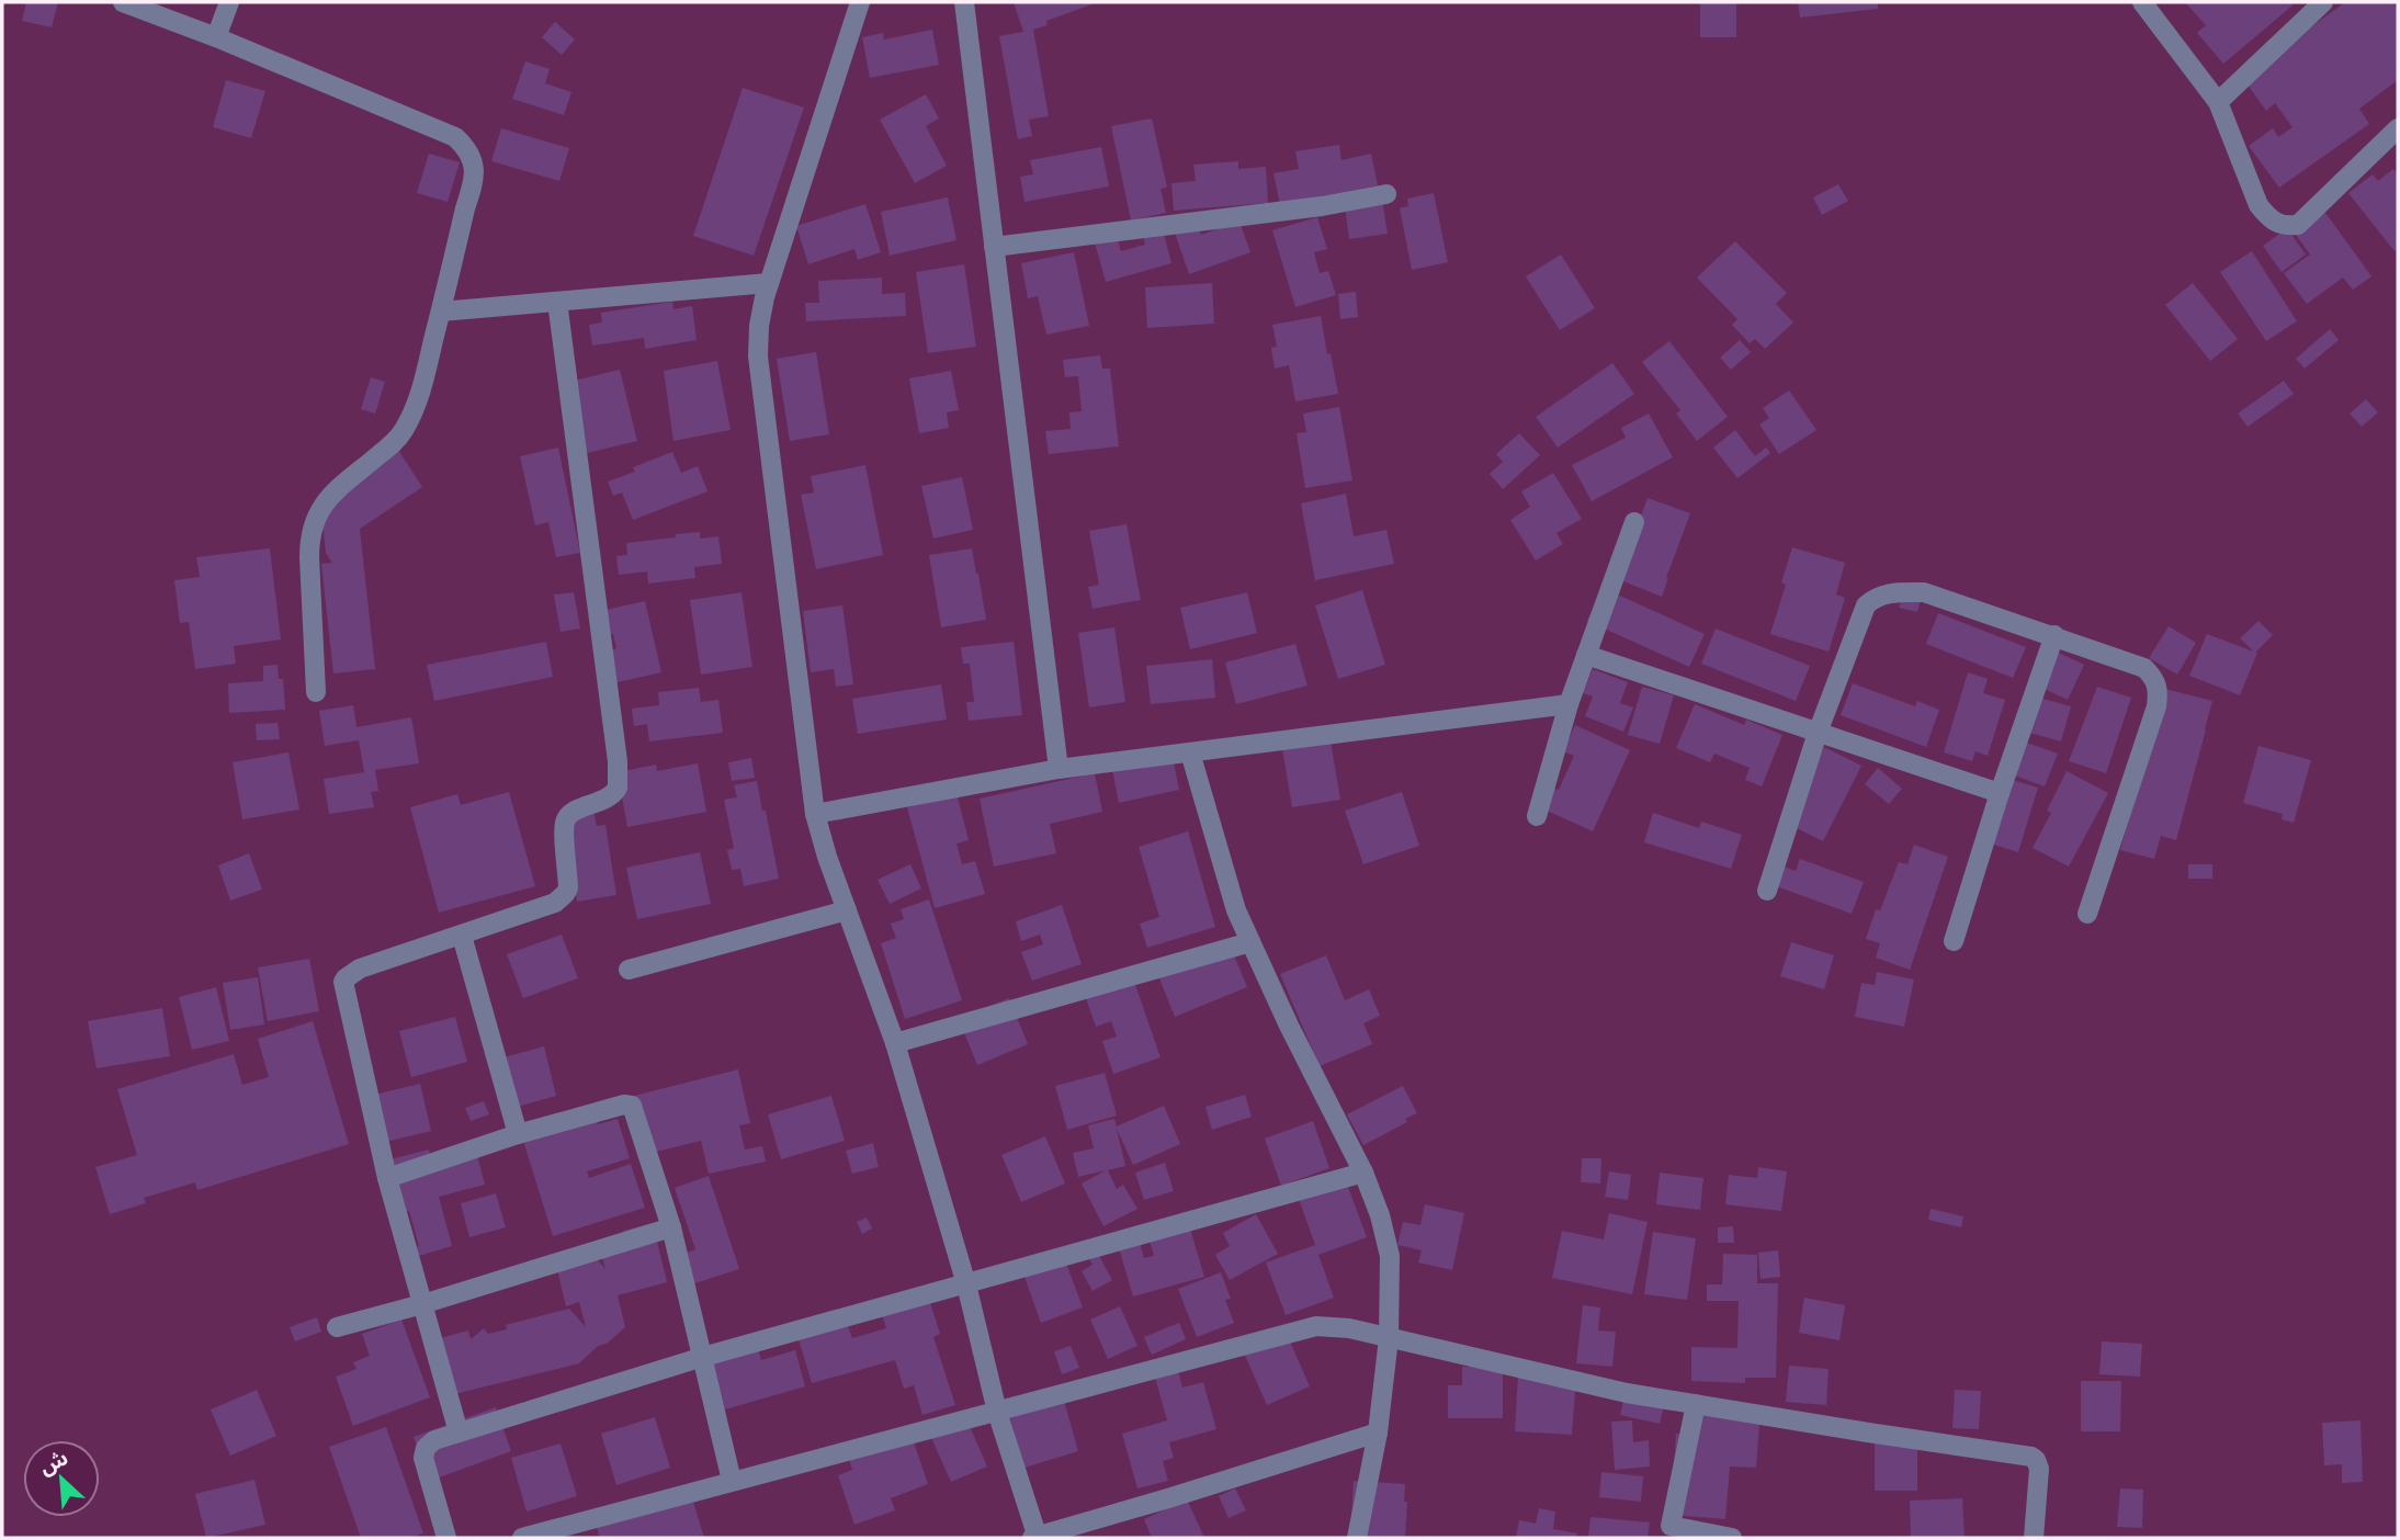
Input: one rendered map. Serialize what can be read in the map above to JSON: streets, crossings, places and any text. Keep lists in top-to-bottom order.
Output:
{
  "north": "top left"
}
